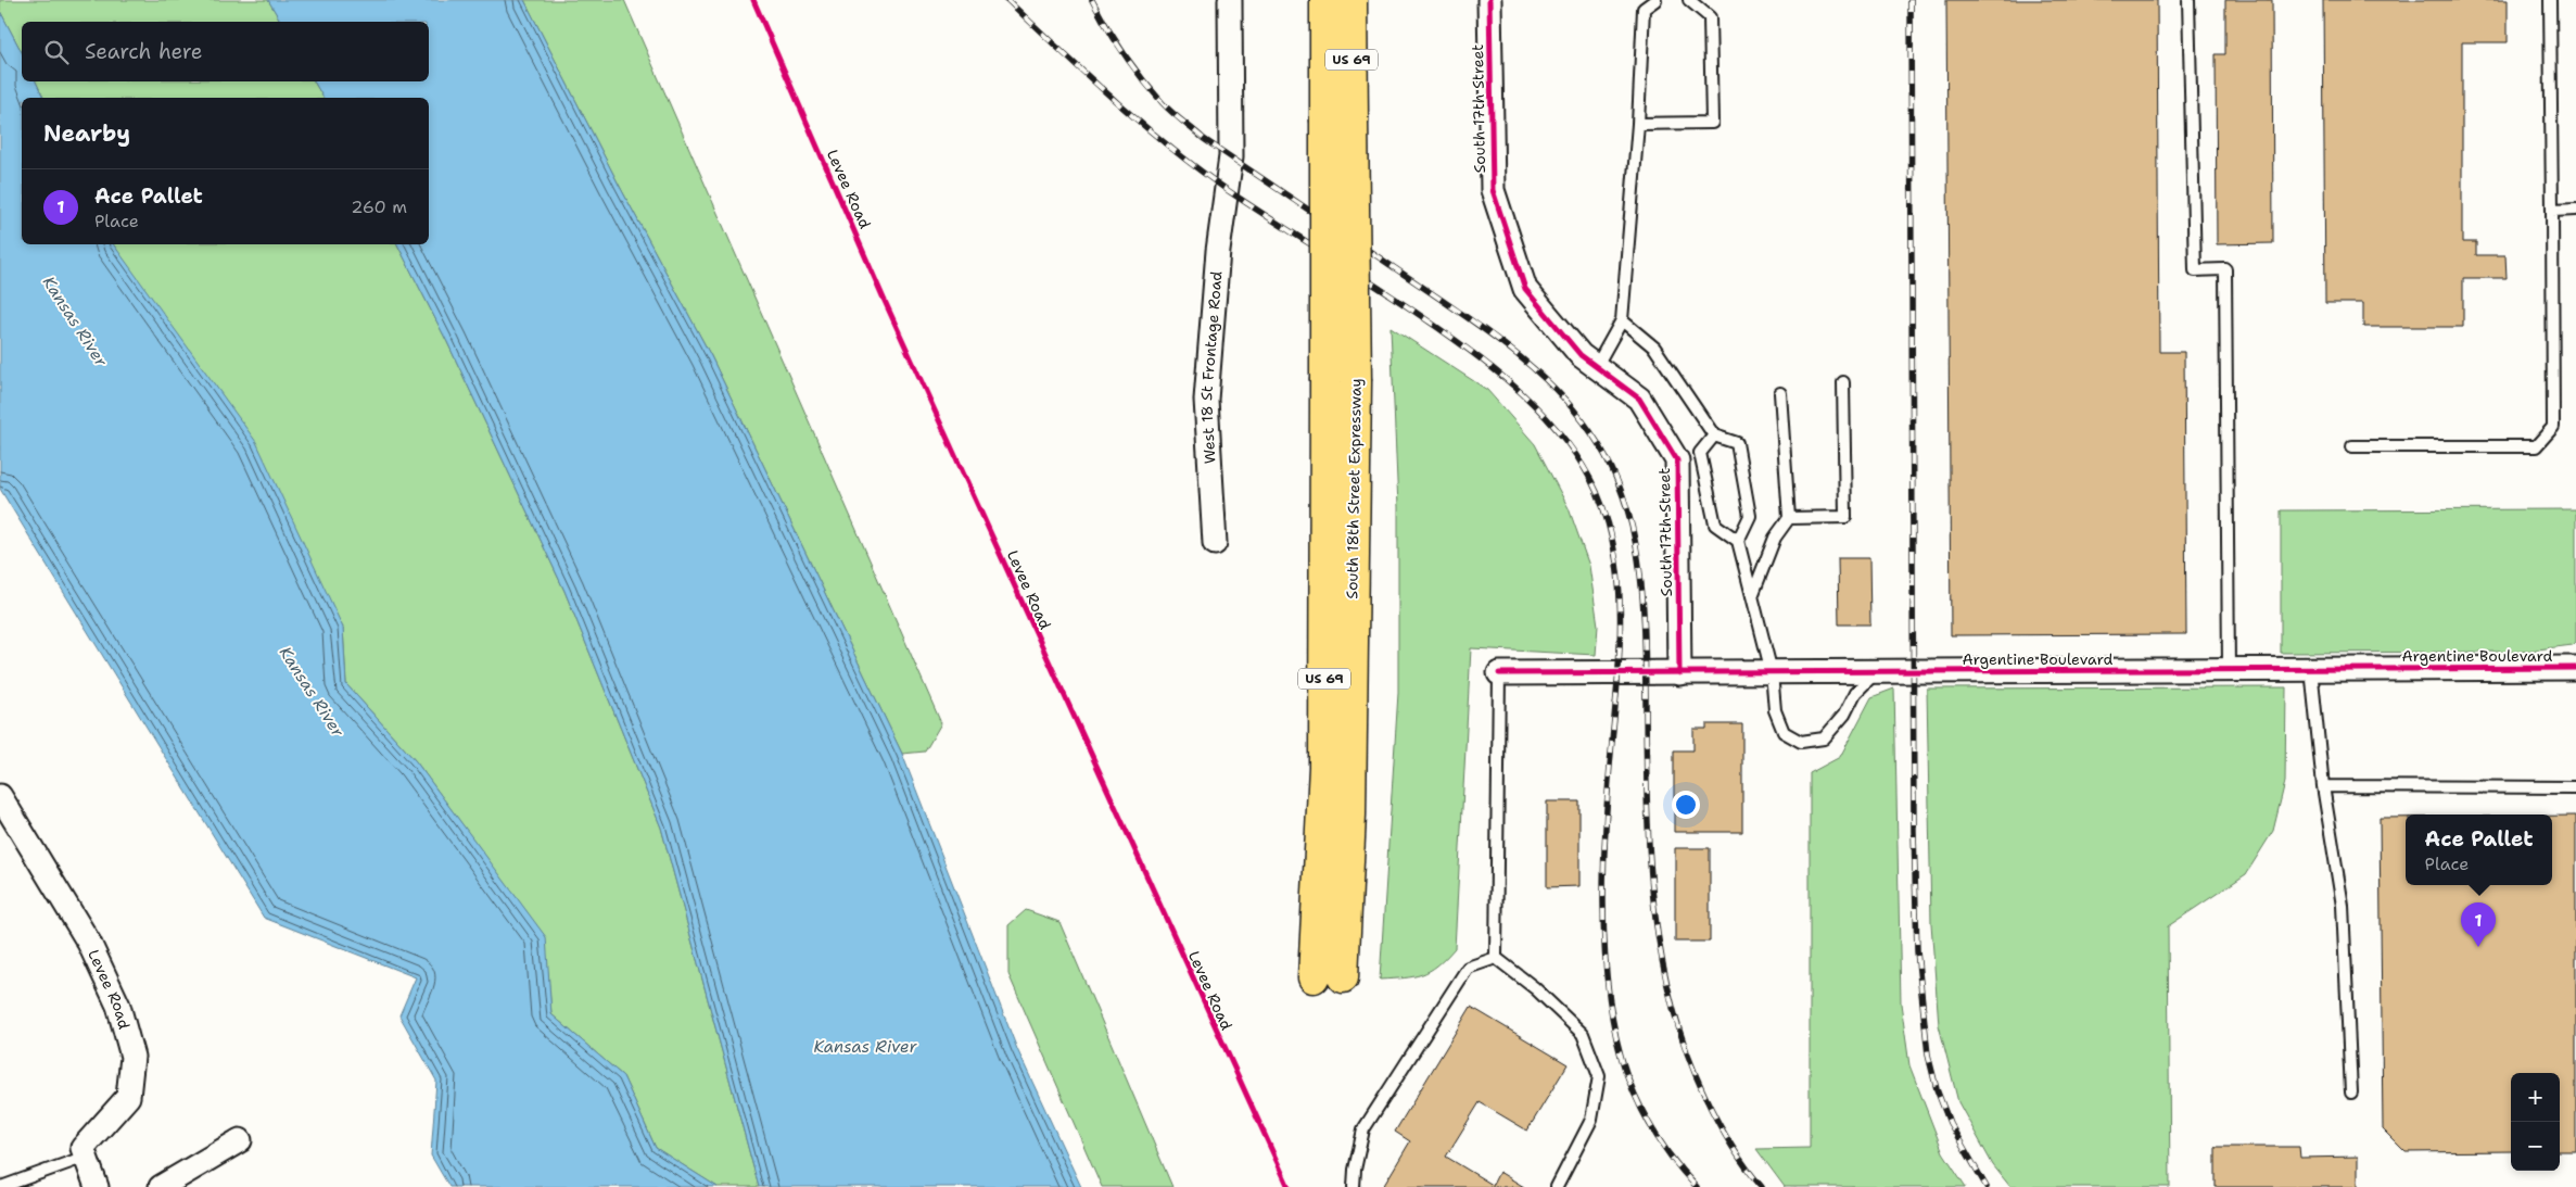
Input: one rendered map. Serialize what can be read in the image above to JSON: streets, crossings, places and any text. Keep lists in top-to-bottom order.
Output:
{
  "streets": {
    "highway": ["US 69", "South 18th Street Expressway"],
    "street": [
      "South 17th Street",
      "Levee Road",
      "West 18 St Frontage Road",
      "Argentine Boulevard"
    ]
  },
  "crossings": [
    ["South 17th Street", "Argentine Boulevard"]
  ],
  "water": ["Kansas River"],
  "page": {
    "search": "Search here",
    "heading": "Nearby",
    "list": [
      {
        "mark": "1",
        "name": "Ace Pallet",
        "note": "Place",
        "value": "260 m"
      }
    ],
    "popup": ["Ace Pallet", "Place"],
    "pins": "1",
    "map_buttons": ["+", "−"]
  }
}
